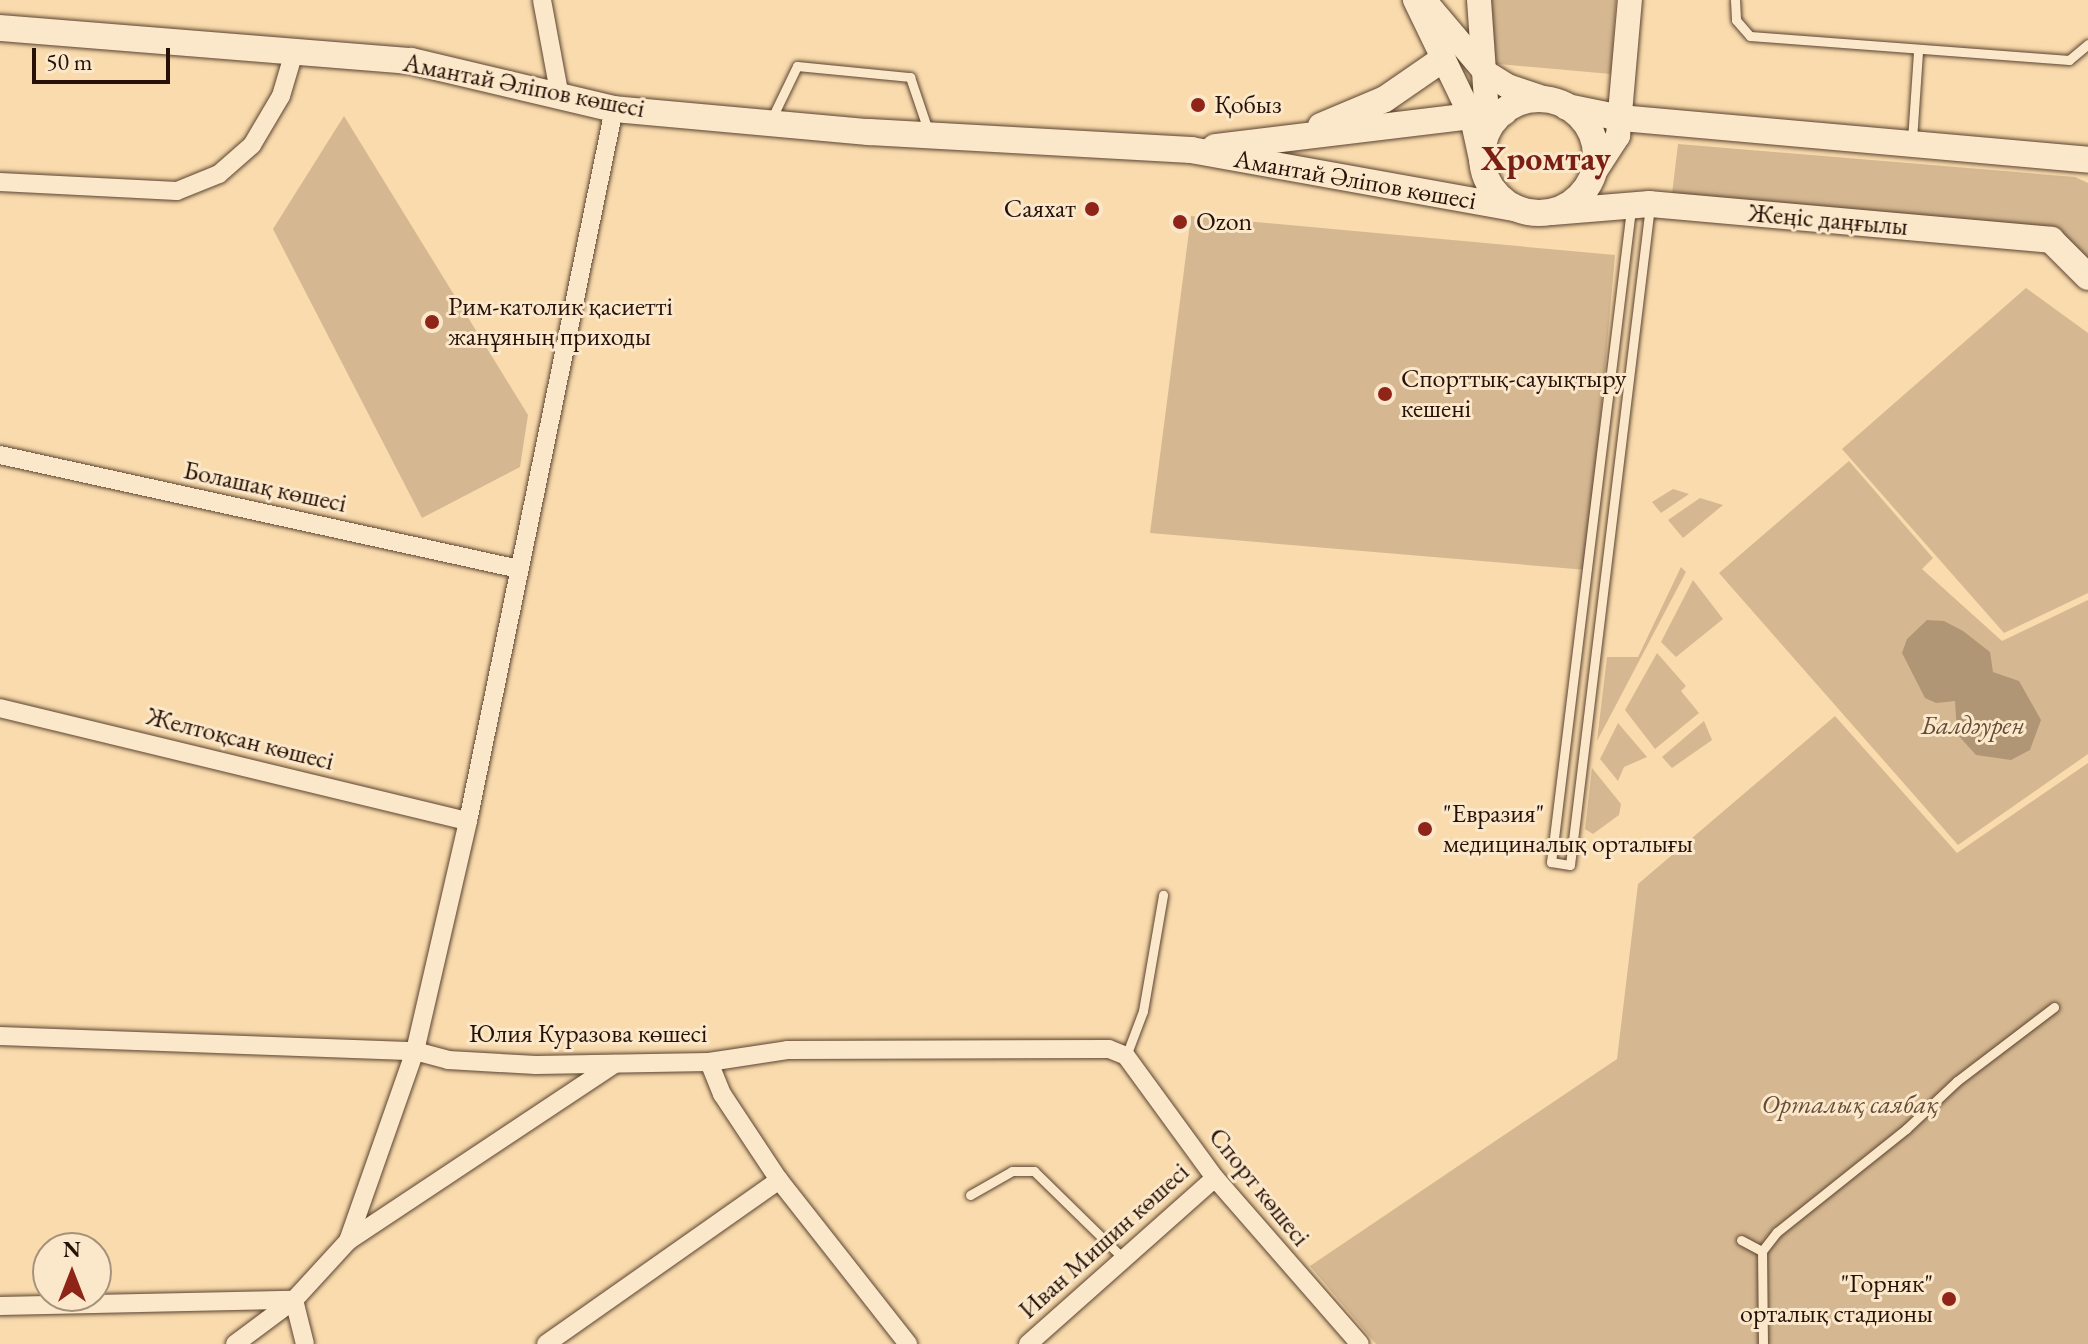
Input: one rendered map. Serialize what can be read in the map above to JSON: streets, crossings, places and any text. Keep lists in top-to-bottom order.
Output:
{
  "streets": {
    "main road": ["Амантай Әліпов көшесі", "Жеңіс даңғылы"],
    "street": [
      "Болашақ көшесі",
      "Желтоқсан көшесі",
      "Юлия Куразова көшесі",
      "Спорт көшесі",
      "Иван Мишин көшесі"
    ]
  },
  "crossings": [
    ["Амантай Әліпов көшесі", "Жеңіс даңғылы"],
    ["Юлия Куразова көшесі", "Спорт көшесі"],
    ["Спорт көшесі", "Иван Мишин көшесі"]
  ],
  "districts": ["Хромтау"],
  "parks": ["Балдәурен", "Орталық саябақ"],
  "places": [
    "Қобыз",
    "Саяхат",
    "Ozon",
    "Рим-католик қасиетті жанұяның приходы",
    "Спорттық-сауықтыру кешені",
    "\"Евразия\" медициналық орталығы",
    "\"Горняк\" орталық стадионы"
  ],
  "scale_bar": "50 m",
  "north": "top"
}
